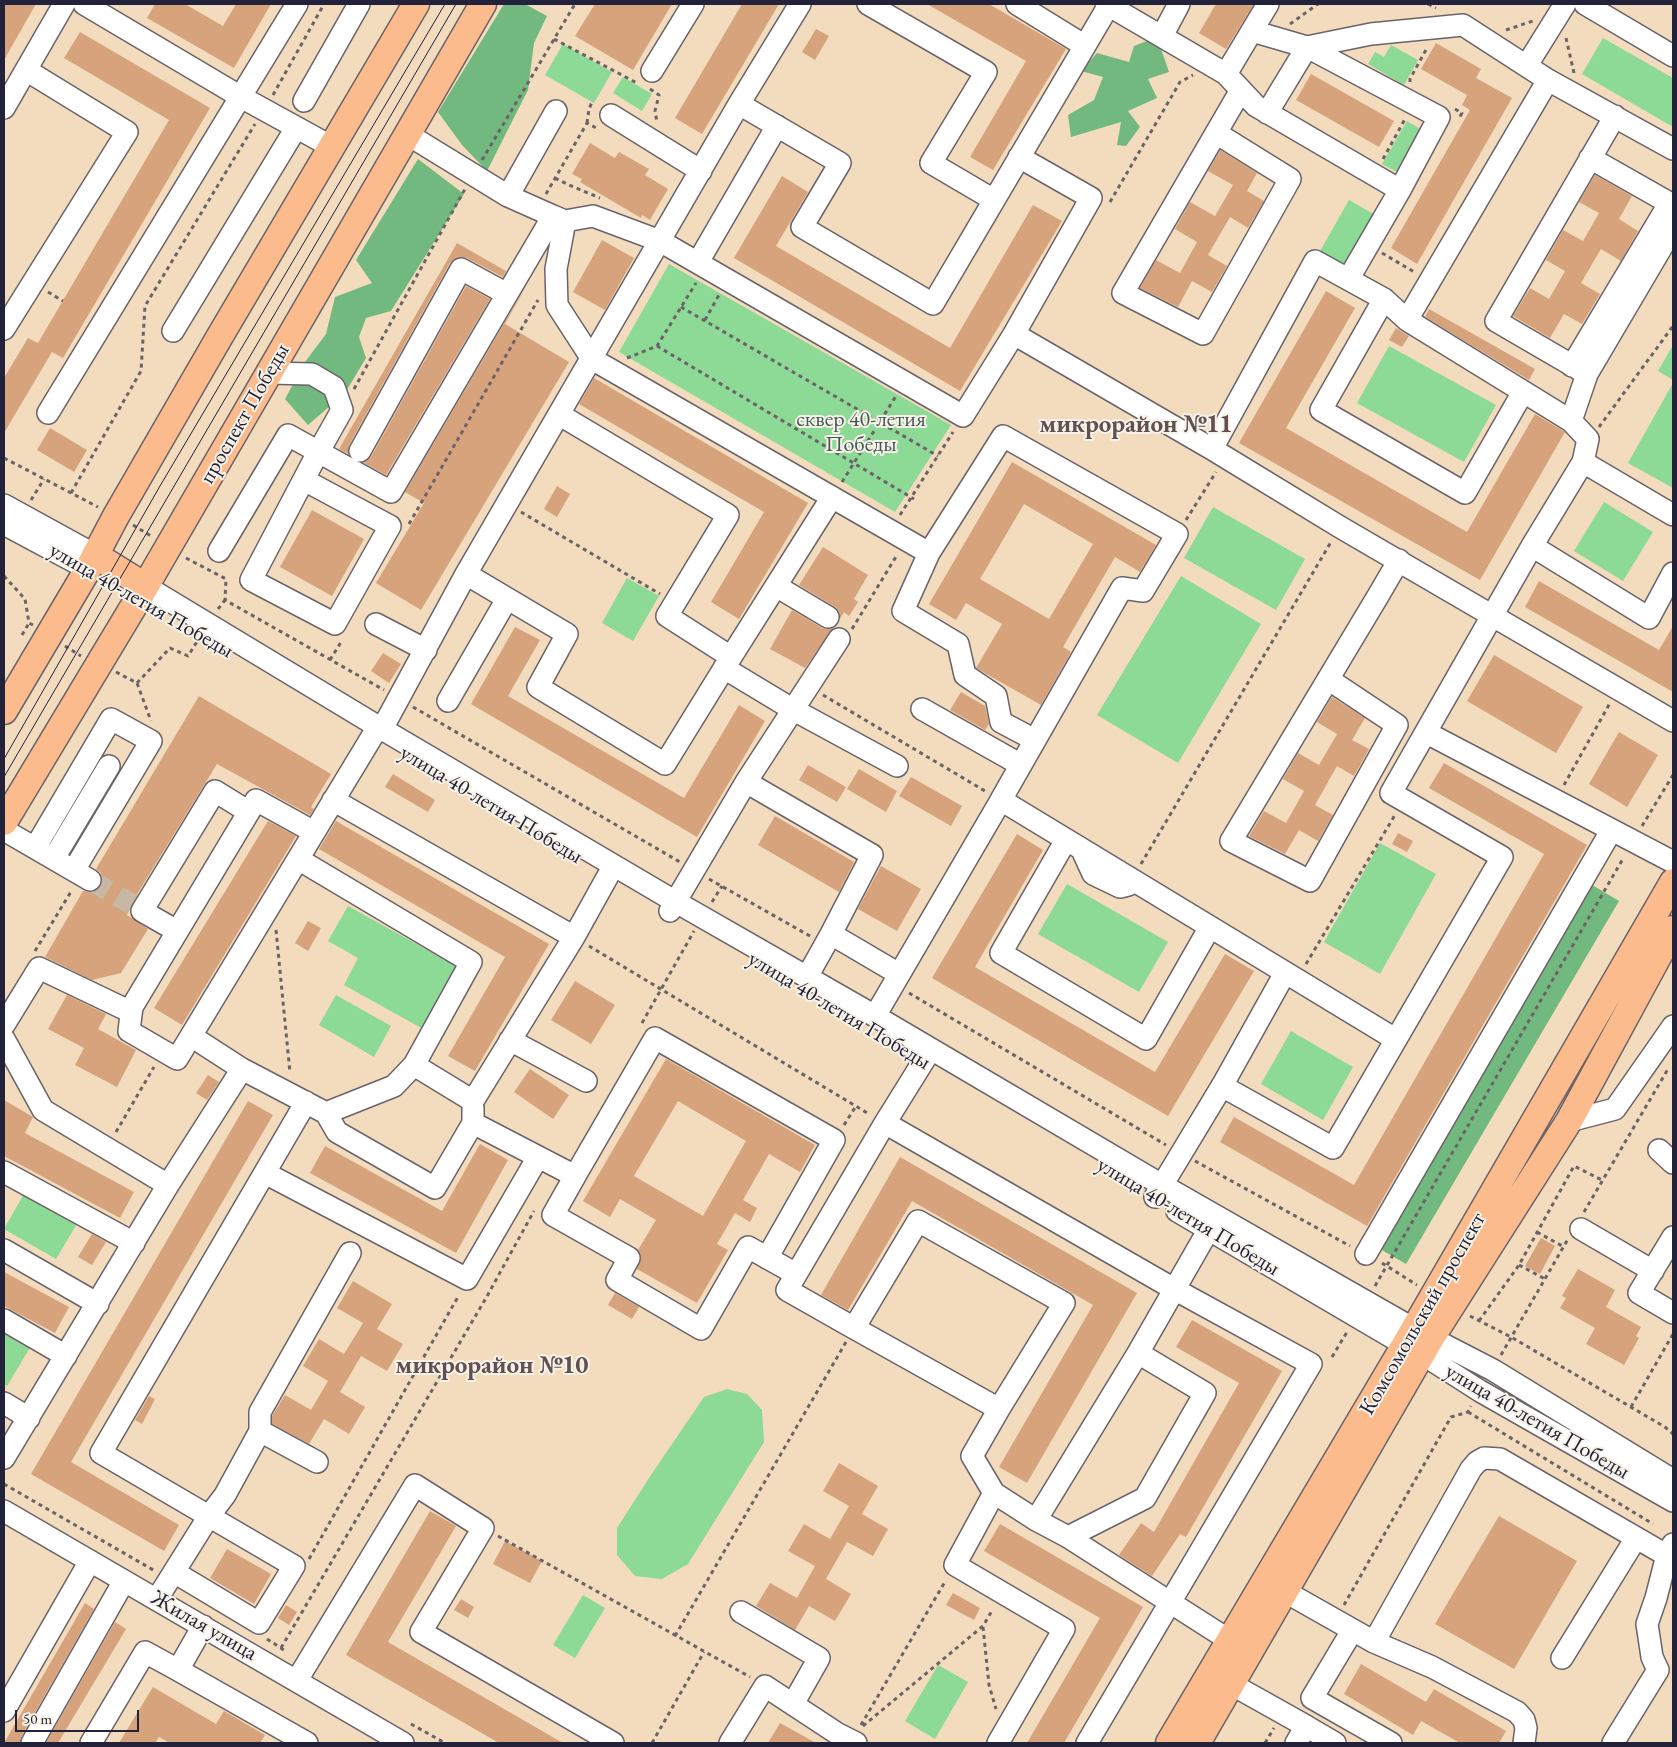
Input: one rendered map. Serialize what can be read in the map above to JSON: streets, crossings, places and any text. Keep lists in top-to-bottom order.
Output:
{
  "streets": {
    "main road": ["проспект Победы", "улица 40-летия Победы", "Комсомольский проспект"],
    "street": ["Жилая улица"]
  },
  "crossings": [
    ["проспект Победы", "улица 40-летия Победы"],
    ["улица 40-летия Победы", "Комсомольский проспект"]
  ],
  "districts": ["микрорайон №11", "микрорайон №10"],
  "parks": ["сквер 40-летия Победы"],
  "scale_bar": "50 m"
}
